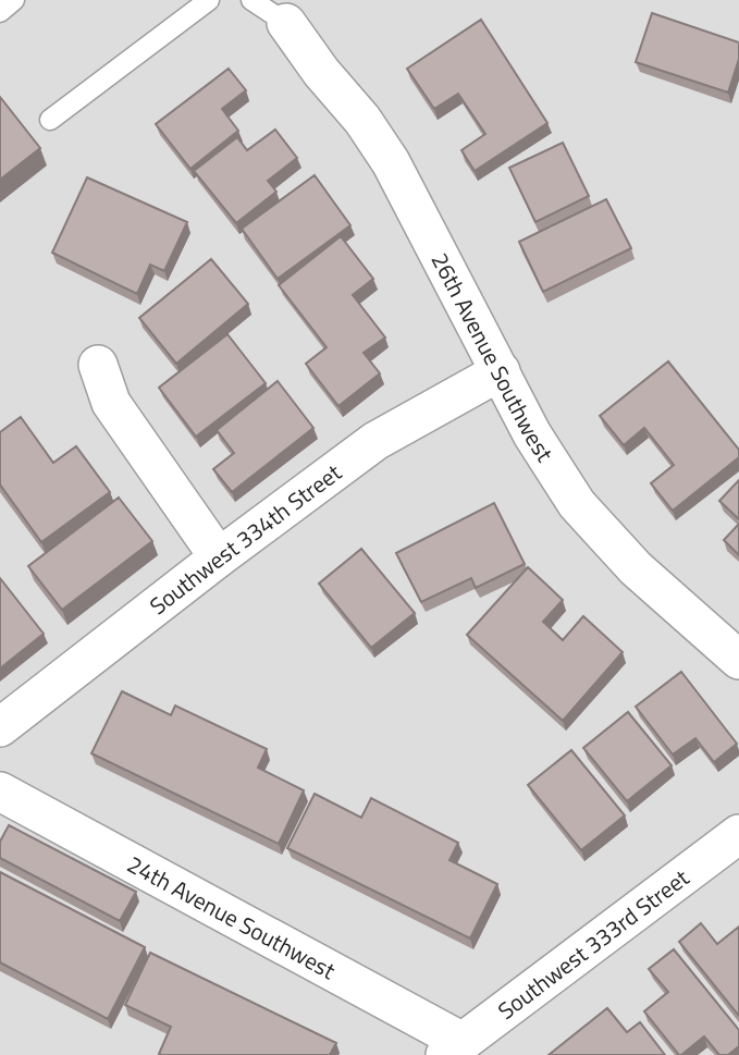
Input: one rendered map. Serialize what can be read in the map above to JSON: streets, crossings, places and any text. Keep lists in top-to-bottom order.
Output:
{
  "streets": {
    "street": [
      "26th Avenue Southwest",
      "Southwest 334th Street",
      "24th Avenue Southwest",
      "Southwest 333rd Street"
    ]
  },
  "crossings": [
    ["26th Avenue Southwest", "Southwest 334th Street"],
    ["24th Avenue Southwest", "Southwest 333rd Street"]
  ]
}
